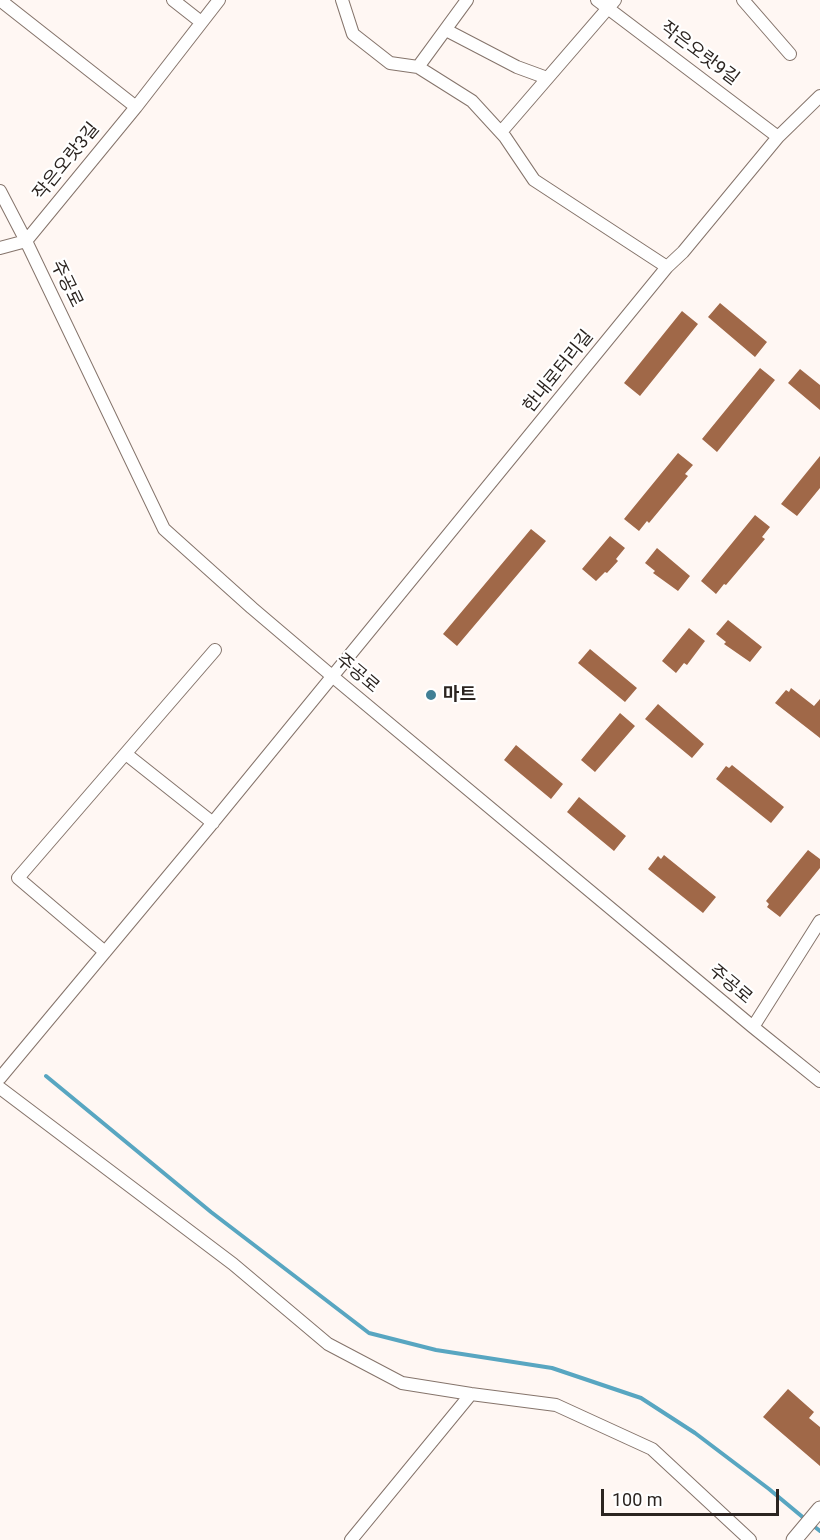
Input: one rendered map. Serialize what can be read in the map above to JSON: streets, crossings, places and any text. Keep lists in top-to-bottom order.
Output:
{
  "streets": {
    "street": [
      "작은오랏9길",
      "작은오랏3길",
      "주공로",
      "한내로터리길"
    ]
  },
  "crossings": [
    ["작은오랏9길", "한내로터리길"],
    ["작은오랏3길", "주공로"],
    ["주공로", "한내로터리길"]
  ],
  "places": ["마트"],
  "scale_bar": "100 m"
}
